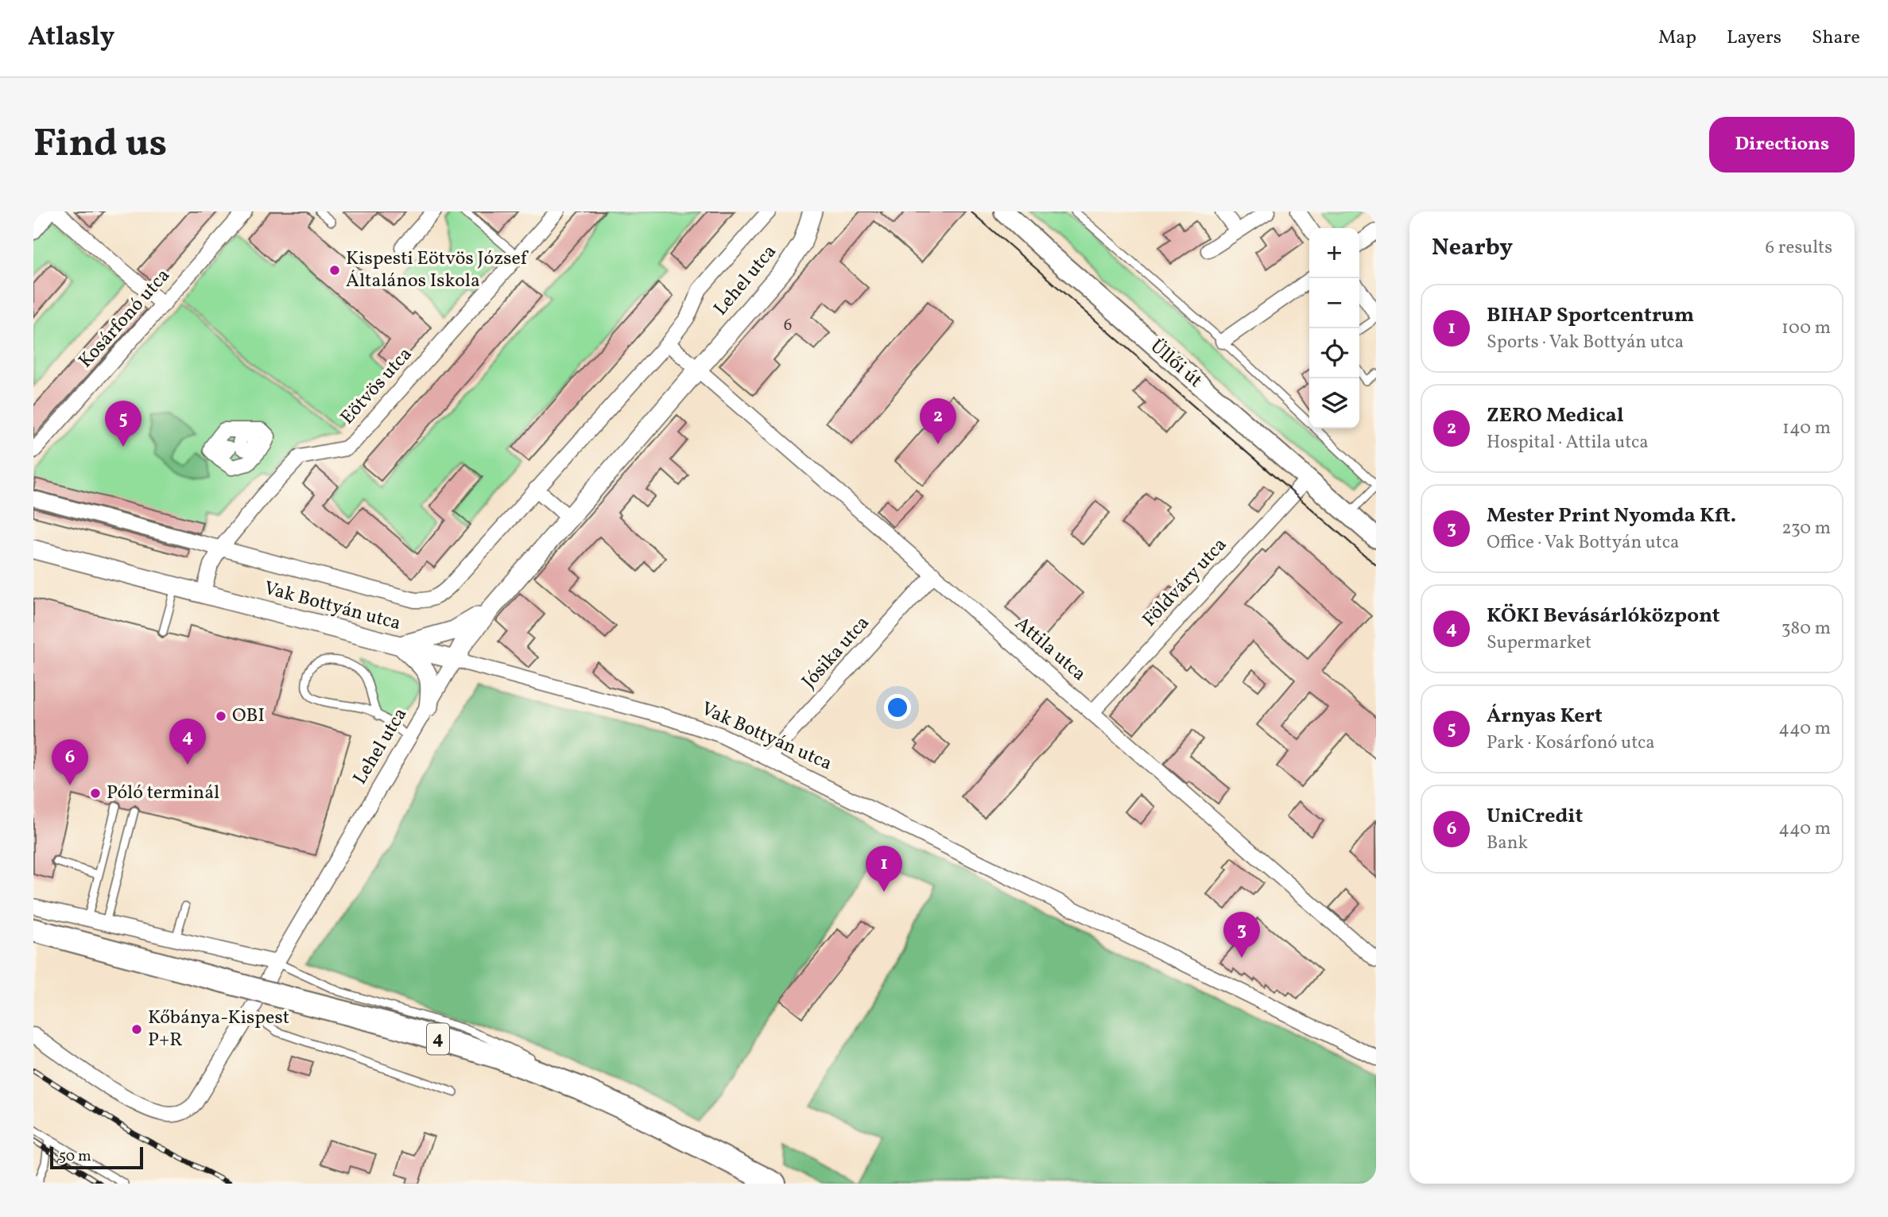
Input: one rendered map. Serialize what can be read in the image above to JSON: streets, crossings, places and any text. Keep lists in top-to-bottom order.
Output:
{
  "streets": {
    "main road": ["Üllői út", "4"],
    "street": [
      "Lehel utca",
      "Kosárfonó utca",
      "Eötvös utca",
      "Földváry utca",
      "Vak Bottyán utca",
      "Attila utca",
      "Jósika utca"
    ]
  },
  "crossings": [
    ["Lehel utca", "Eötvös utca"],
    ["Lehel utca", "Vak Bottyán utca"],
    ["Lehel utca", "Attila utca"],
    ["Üllői út", "Földváry utca"],
    ["Eötvös utca", "Vak Bottyán utca"],
    ["Földváry utca", "Attila utca"],
    ["Vak Bottyán utca", "Jósika utca"],
    ["Attila utca", "Jósika utca"]
  ],
  "places": [
    "Kispesti Eötvös József Általános Iskola",
    "OBI",
    "Póló terminál",
    "Kőbánya-Kispest P+R"
  ],
  "house_numbers": ["6"],
  "scale_bar": "50 m",
  "page": {
    "header": "Atlasly",
    "nav": ["Map", "Layers", "Share"],
    "buttons": "Directions",
    "title": "Find us",
    "heading": ["Nearby", "6 results"],
    "map_buttons": ["+", "−"],
    "list": [
      {
        "mark": "1",
        "name": "BIHAP Sportcentrum",
        "note": "Sports · Vak Bottyán utca",
        "value": "100 m"
      },
      {
        "mark": "2",
        "name": "ZERO Medical",
        "note": "Hospital · Attila utca",
        "value": "140 m"
      },
      {
        "mark": "3",
        "name": "Mester Print Nyomda Kft.",
        "note": "Office · Vak Bottyán utca",
        "value": "230 m"
      },
      {
        "mark": "4",
        "name": "KÖKI Bevásárlóközpont",
        "note": "Supermarket",
        "value": "380 m"
      },
      {
        "mark": "5",
        "name": "Árnyas Kert",
        "note": "Park · Kosárfonó utca",
        "value": "440 m"
      },
      {
        "mark": "6",
        "name": "UniCredit",
        "note": "Bank",
        "value": "440 m"
      }
    ],
    "pins": [
      "2",
      "5",
      "4",
      "6",
      "1",
      "3"
    ],
    "scale": "50 m"
  }
}
